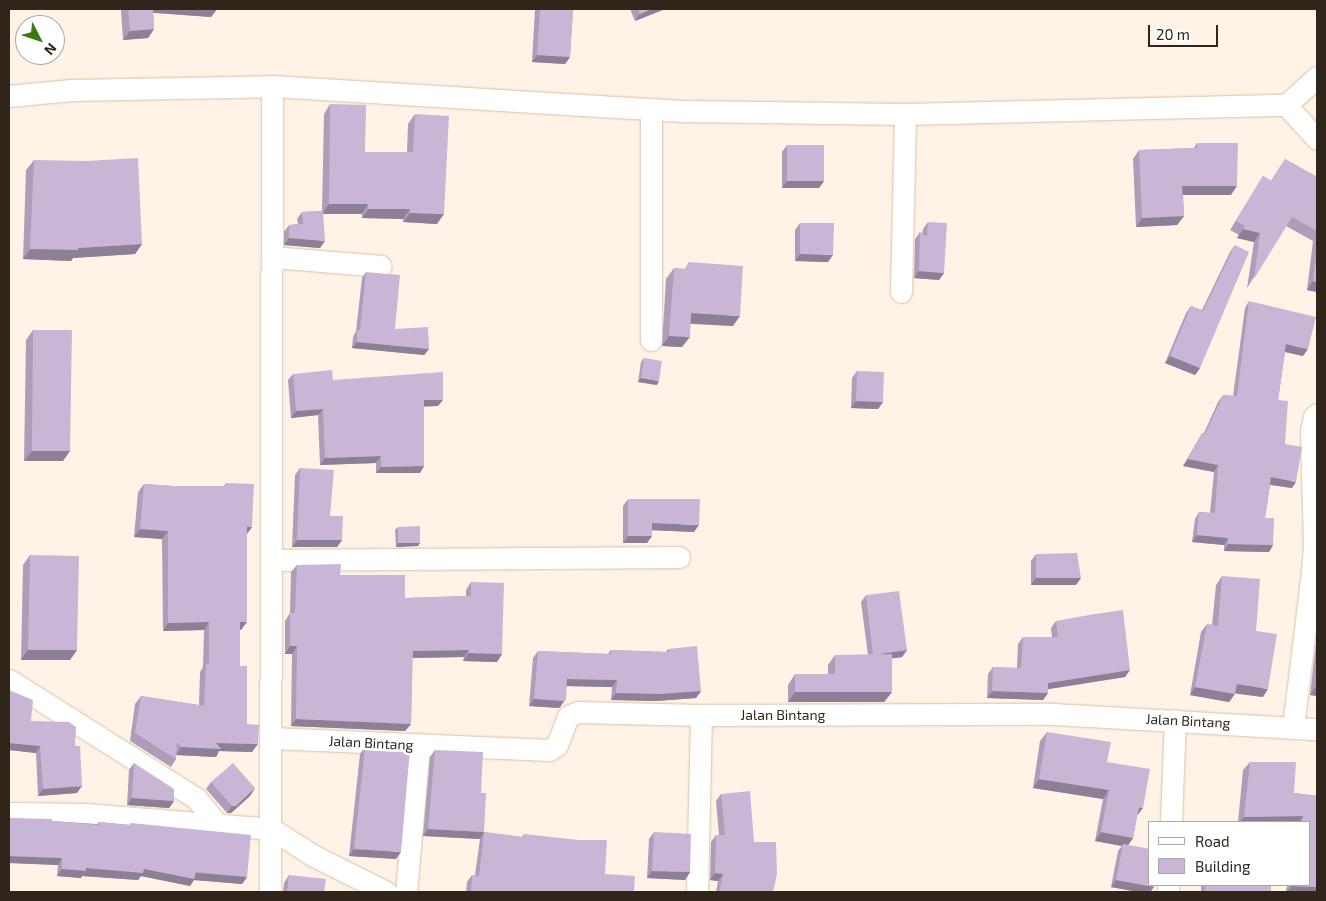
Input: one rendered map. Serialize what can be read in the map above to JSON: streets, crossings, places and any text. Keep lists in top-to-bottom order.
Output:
{
  "streets": {
    "street": ["Jalan Bintang"]
  },
  "legend": ["Road", "Building"],
  "scale_bar": "20 m",
  "north": "bottom right"
}
